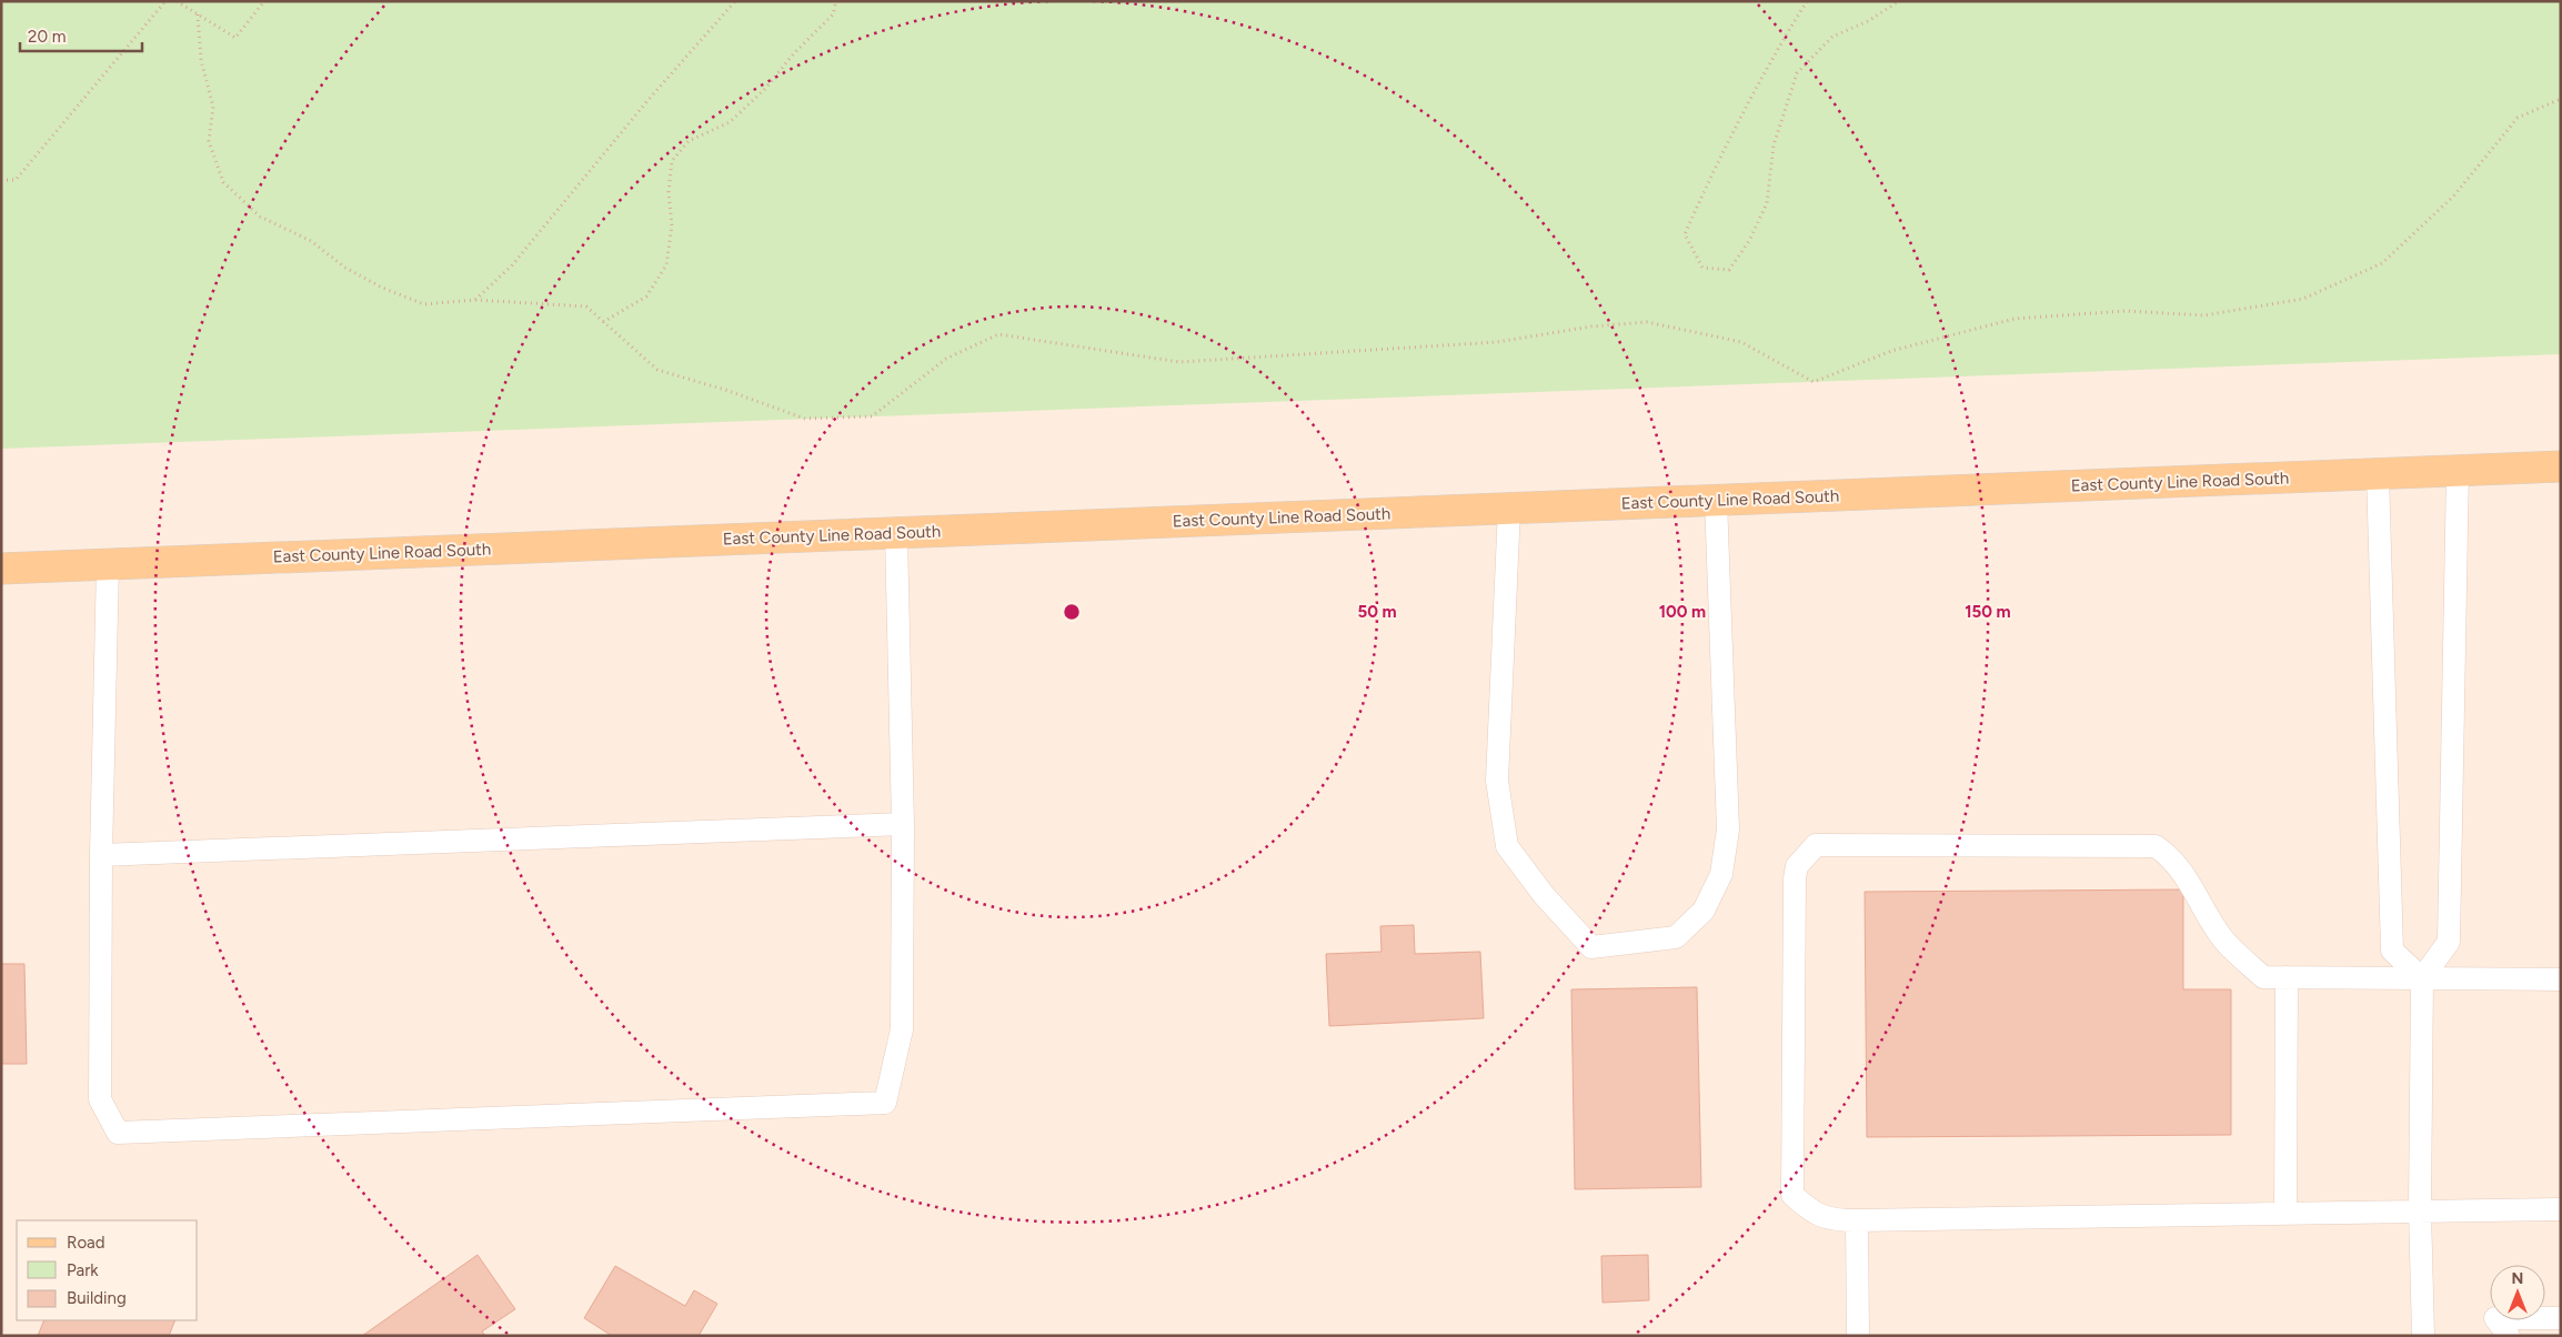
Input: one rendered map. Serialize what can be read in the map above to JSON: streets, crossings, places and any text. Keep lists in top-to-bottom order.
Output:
{
  "streets": {
    "main road": ["East County Line Road South"]
  },
  "legend": ["Road", "Park", "Building"],
  "scale_bar": "20 m",
  "north": "top",
  "rings": ["50 m", "100 m", "150 m"]
}
